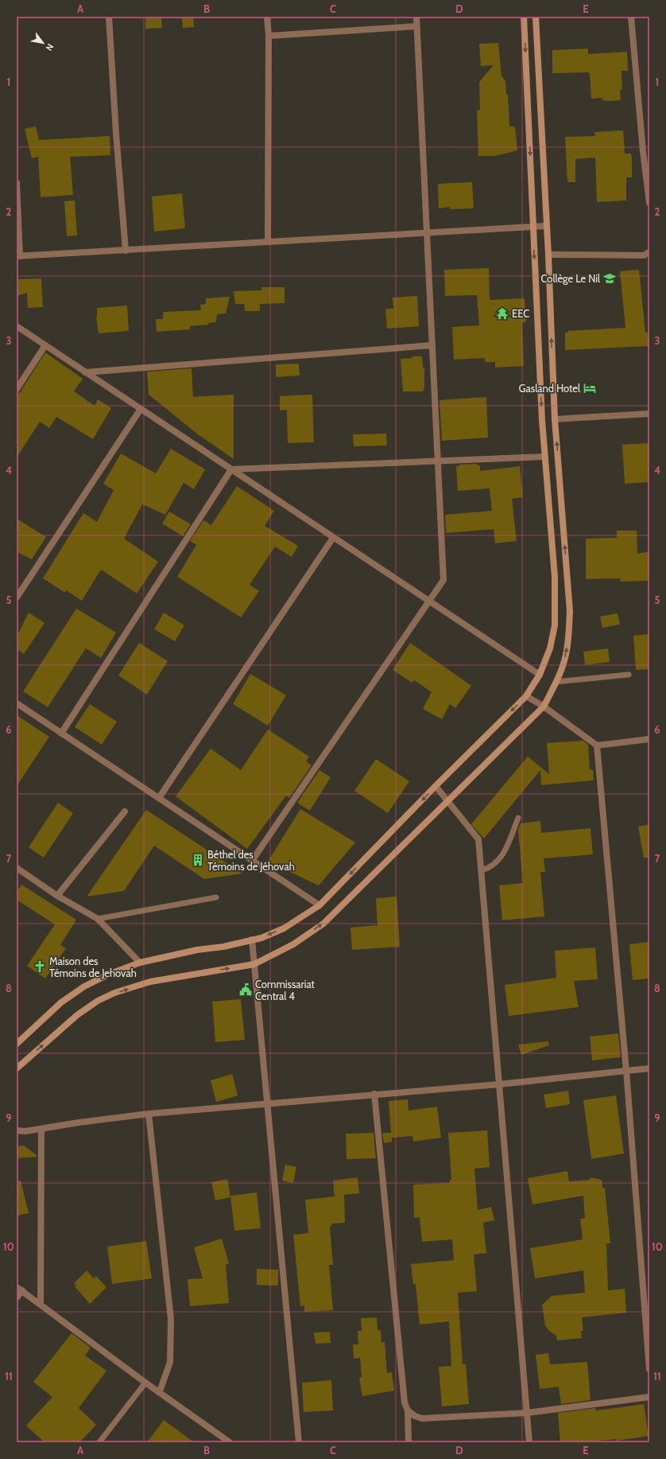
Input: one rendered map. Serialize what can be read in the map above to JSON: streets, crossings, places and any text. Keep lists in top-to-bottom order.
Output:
{
  "places": {
    "school or university": ["Collège Le Nil"],
    "temple": ["EEC"],
    "hotel": ["Gasland Hotel"],
    "building": ["Béthel des Témoins de Jéhovah"],
    "church": ["Maison des Témoins de Jehovah"],
    "public building": ["Commissariat Central 4"]
  },
  "north": "bottom right",
  "grid": {
    "columns": [
      "A",
      "B",
      "C",
      "D",
      "E"
    ],
    "rows": [
      "1",
      "2",
      "3",
      "4",
      "5",
      "6",
      "7",
      "8",
      "9",
      "10",
      "11"
    ]
  }
}
